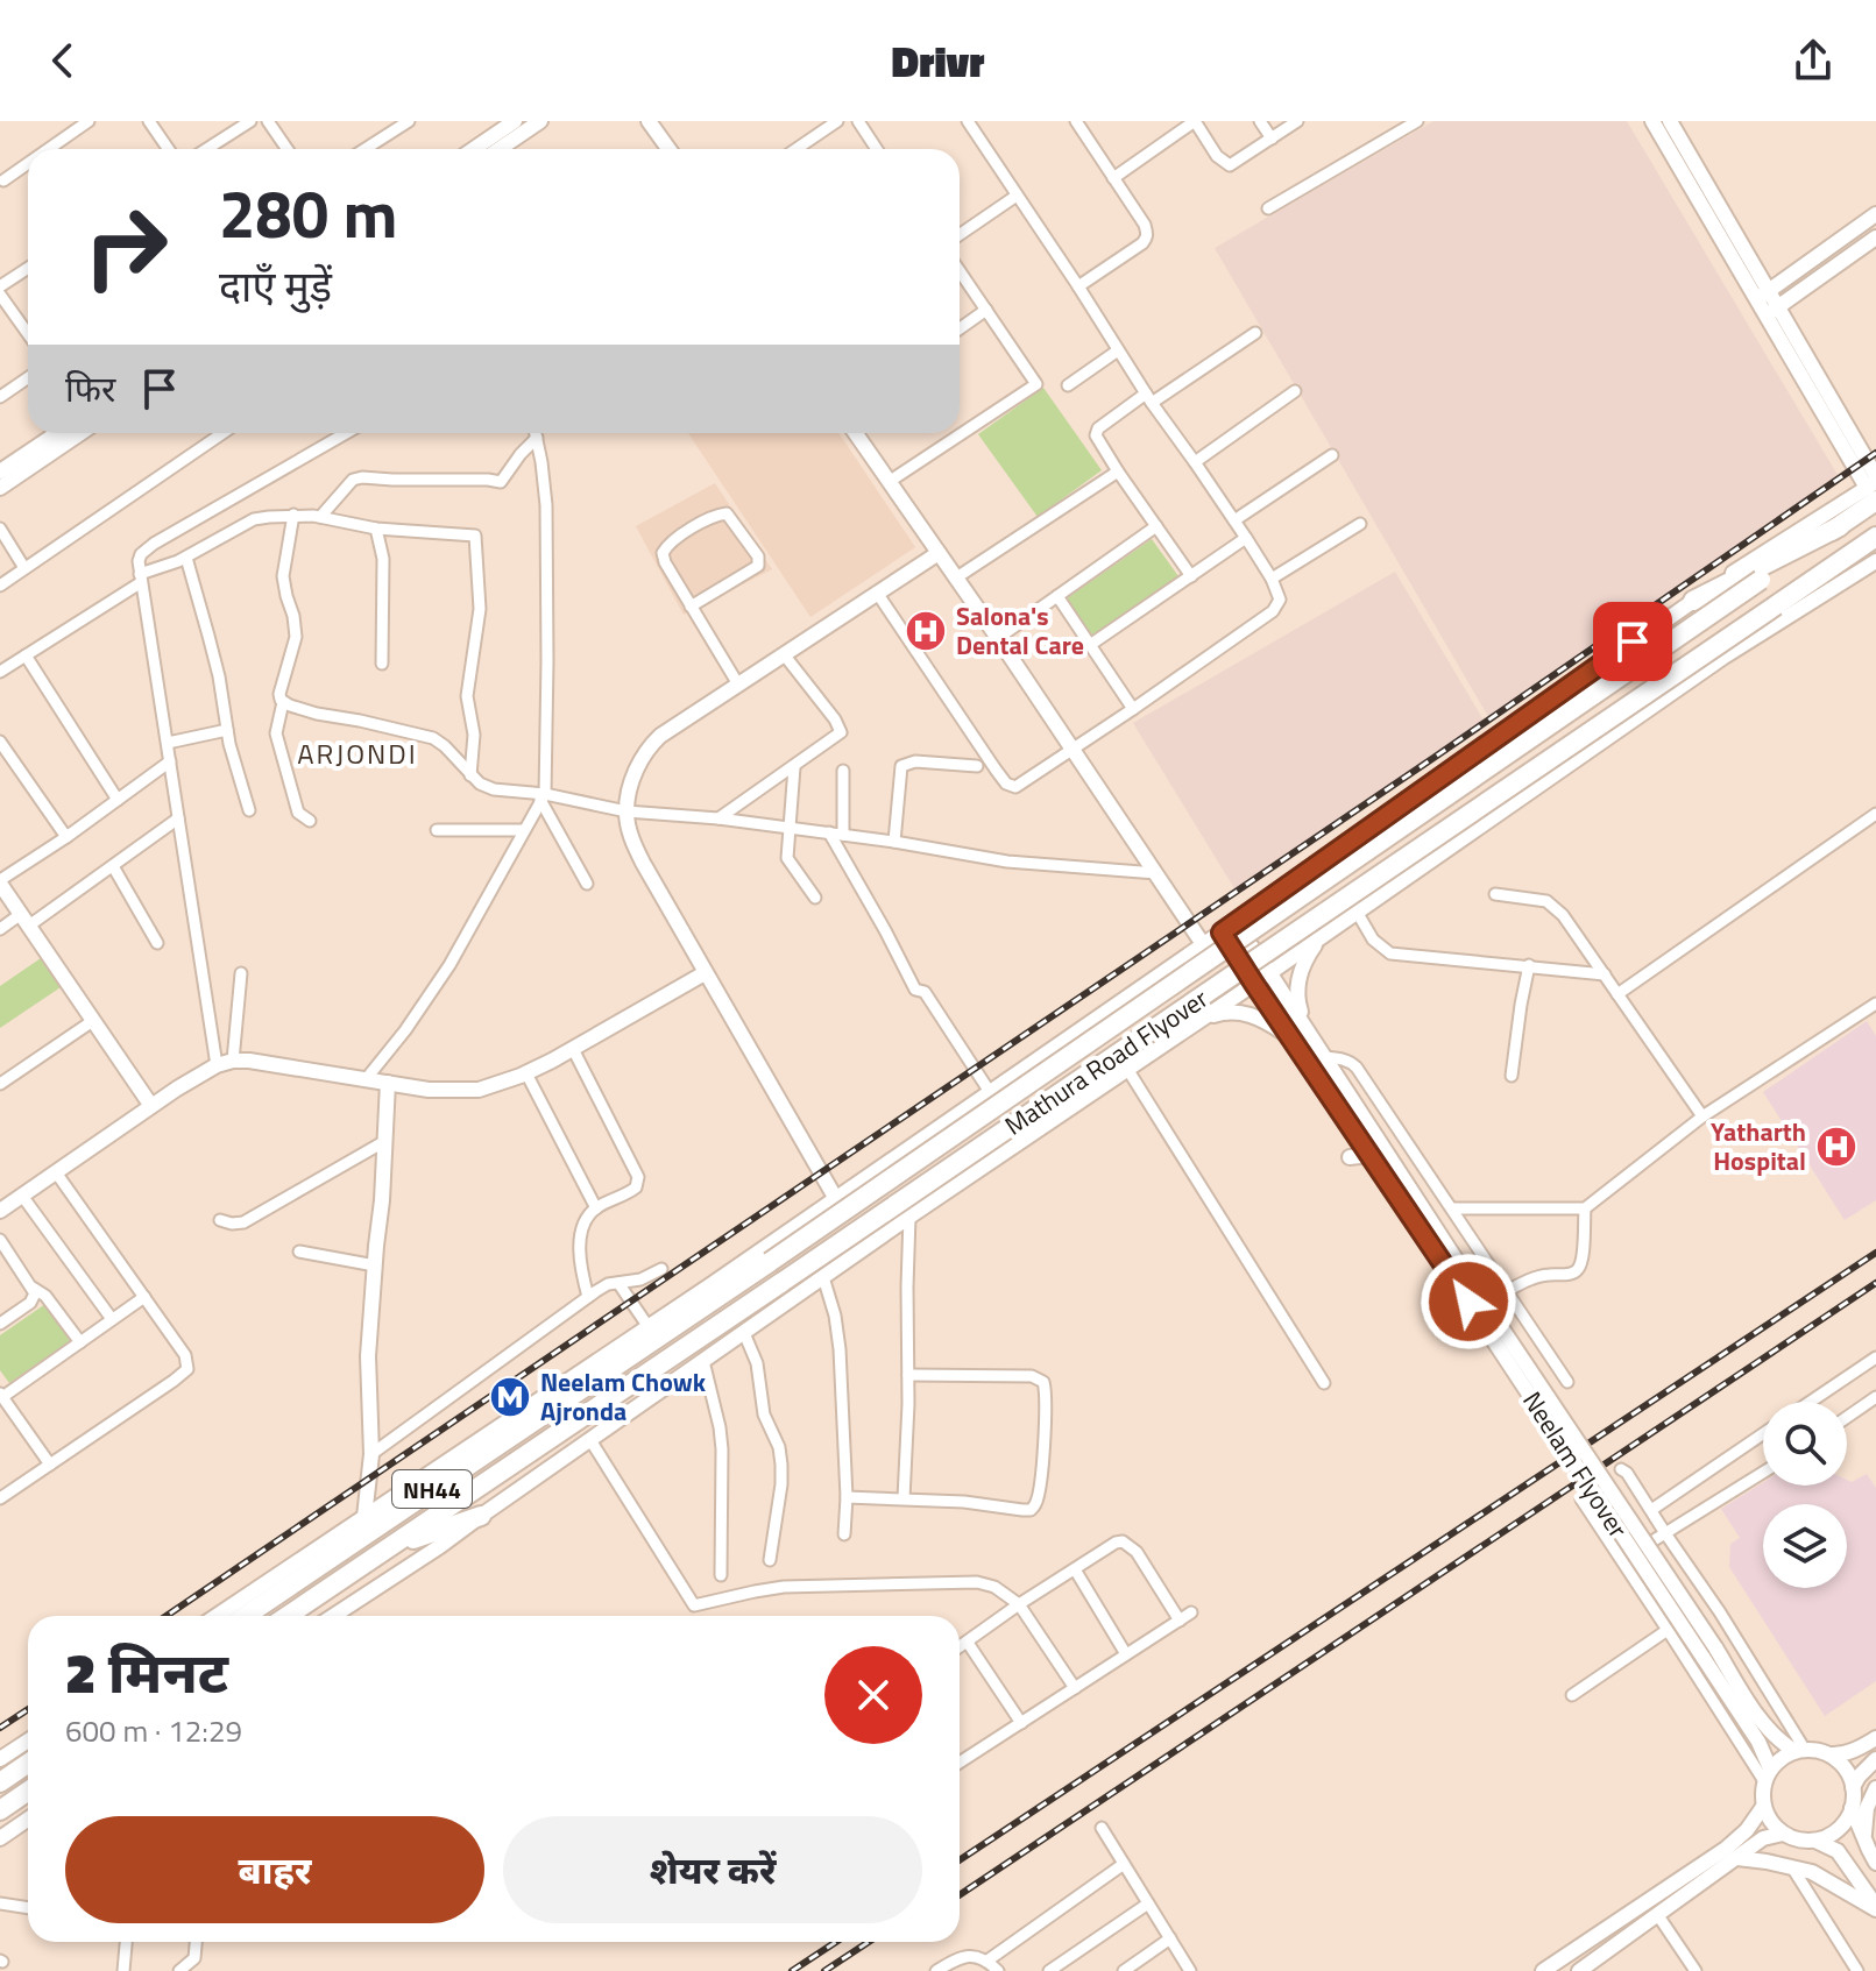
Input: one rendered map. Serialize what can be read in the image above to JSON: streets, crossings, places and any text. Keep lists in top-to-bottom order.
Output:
{
  "streets": {
    "highway": ["Mathura Road Flyover", "NH44"],
    "street": ["Neelam Flyover"]
  },
  "crossings": [
    ["Mathura Road Flyover", "NH44"]
  ],
  "districts": ["ARJONDI"],
  "places": {
    "hospital": ["Salona's Dental Care", "Yatharth Hospital"],
    "metro station": ["Neelam Chowk Ajronda"]
  },
  "page": {
    "header": "Drivr",
    "turn": ["280 m", "दाएँ मुड़ें"],
    "then": "फिर",
    "heading": ["2 मिनट", "600 m · 12:29"],
    "buttons": ["बाहर", "शेयर करें"]
  }
}
